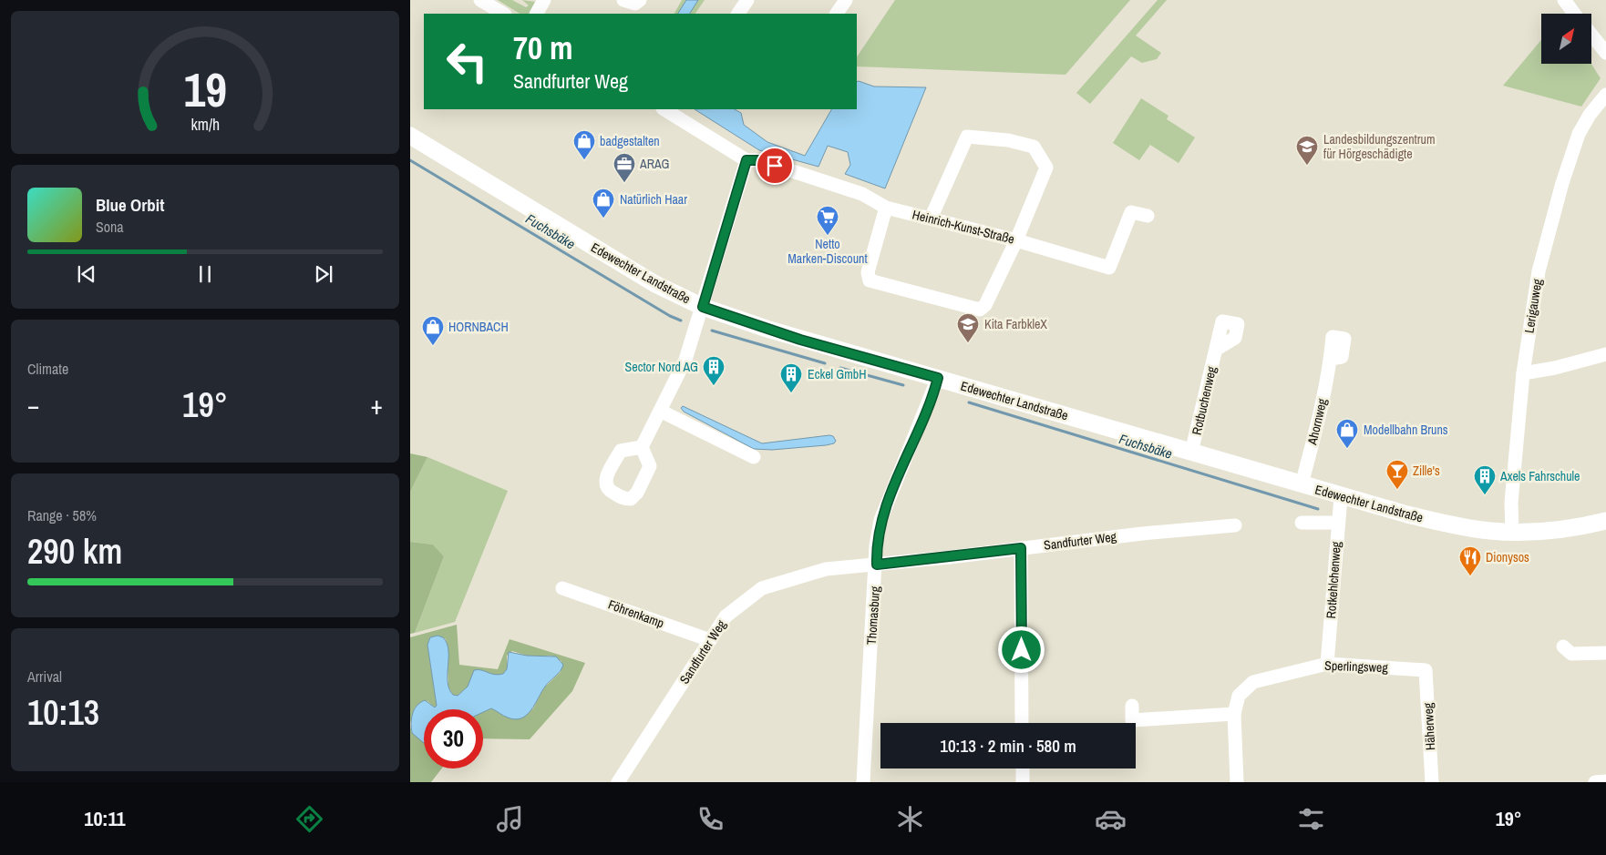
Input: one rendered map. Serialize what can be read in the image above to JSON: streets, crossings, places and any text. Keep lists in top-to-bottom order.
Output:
{
  "streets": {
    "main road": ["Edewechter Landstraße"],
    "street": [
      "Heinrich-Kunst-Straße",
      "Lerigauweg",
      "Rotbuchenweg",
      "Ahornweg",
      "Sandfurter Weg",
      "Rotkehlchenweg",
      "Föhrenkamp",
      "Thomasburg",
      "Sperlingsweg",
      "Häherweg"
    ]
  },
  "crossings": [
    ["Edewechter Landstraße", "Lerigauweg"],
    ["Edewechter Landstraße", "Rotbuchenweg"],
    ["Edewechter Landstraße", "Ahornweg"],
    ["Edewechter Landstraße", "Rotkehlchenweg"],
    ["Edewechter Landstraße", "Thomasburg"],
    ["Sandfurter Weg", "Föhrenkamp"],
    ["Sandfurter Weg", "Thomasburg"],
    ["Rotkehlchenweg", "Sperlingsweg"],
    ["Sperlingsweg", "Häherweg"]
  ],
  "water": ["Fuchsbäke"],
  "places": {
    "shop": [
      "badgestalten",
      "Natürlich Haar",
      "HORNBACH",
      "Modellbahn Bruns"
    ],
    "school or university": ["Landesbildungszentrum für Hörgeschädigte", "Kita FarbkleX"],
    "office": ["ARAG"],
    "supermarket": ["Netto Marken-Discount"],
    "building": ["Sector Nord AG", "Eckel GmbH", "Axels Fahrschule"],
    "bar": ["Zille's"],
    "restaurant": ["Dionysos"]
  },
  "north": "top right",
  "page": {
    "turn": ["70 m", "Sandfurter Weg"],
    "song": ["Blue Orbit", "Sona"],
    "tile": [
      "Climate",
      ["Range · 58%", "290 km"],
      ["Arrival", "10:13"]
    ],
    "heat": ["−", "19°", "+"],
    "limit": "30",
    "trip": "10:13 · 2 min · 580 m",
    "tabs": ["10:11", "19°"],
    "gauge": ["19", "km/h"]
  }
}
